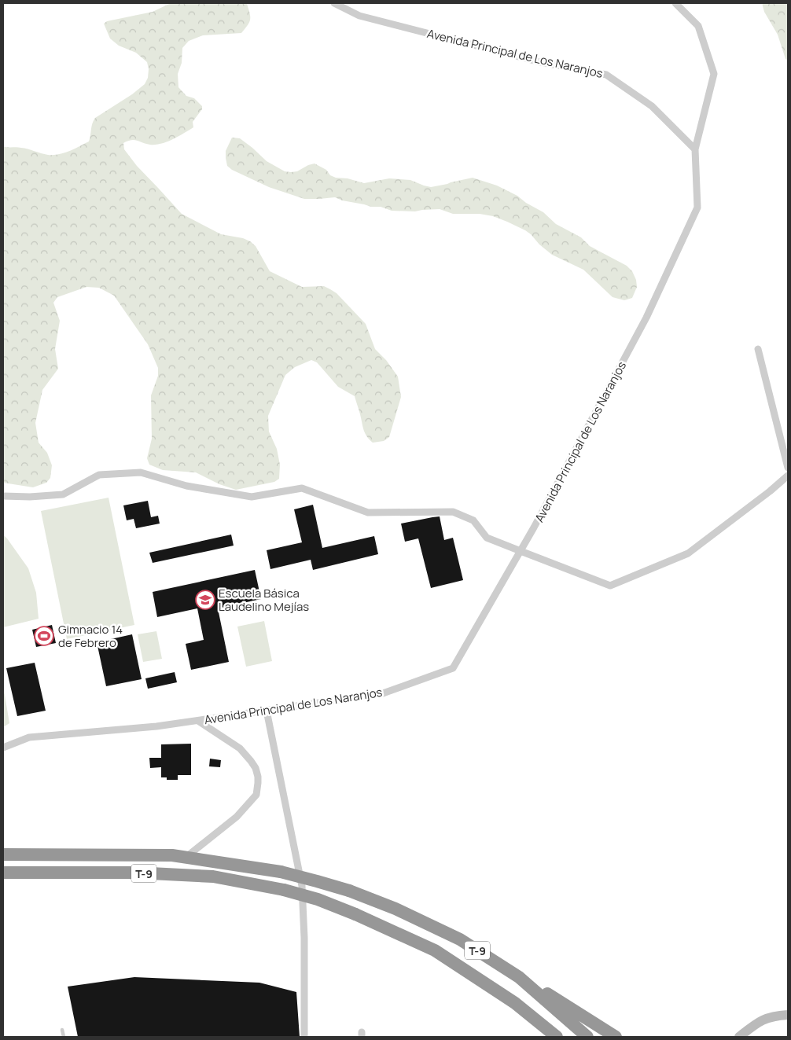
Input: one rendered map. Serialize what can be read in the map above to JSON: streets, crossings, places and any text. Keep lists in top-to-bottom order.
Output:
{
  "streets": {
    "highway": ["T-9"],
    "street": ["Avenida Principal de Los Naranjos"]
  },
  "places": {
    "school or university": ["Escuela Básica Laudelino Mejías"],
    "sports": ["Gimnacio 14 de Febrero"]
  }
}
